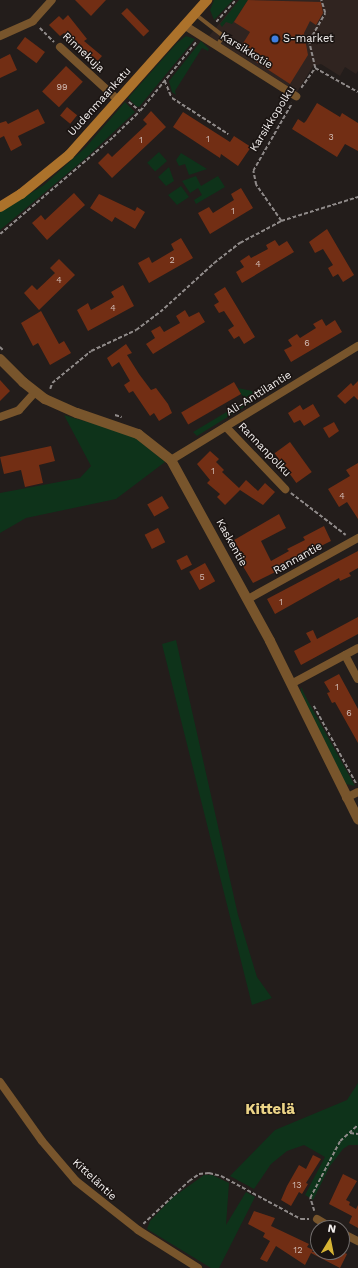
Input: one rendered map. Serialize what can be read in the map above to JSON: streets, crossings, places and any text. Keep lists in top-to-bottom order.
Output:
{
  "streets": {
    "main road": ["Uudenmaankatu"],
    "street": [
      "Karsikkotie",
      "Rinnekuja",
      "Ali-Anttilantie",
      "Rannanpolku",
      "Kaskentie",
      "Rannantie",
      "Kitteläntie"
    ],
    "path": ["Karsikkopolku"]
  },
  "crossings": [
    ["Karsikkotie", "Uudenmaankatu"],
    ["Karsikkotie", "Karsikkopolku"],
    ["Rinnekuja", "Uudenmaankatu"],
    ["Ali-Anttilantie", "Rannanpolku"],
    ["Ali-Anttilantie", "Kaskentie"],
    ["Kaskentie", "Rannantie"]
  ],
  "districts": ["Kittelä"],
  "places": ["S-market"],
  "house_numbers": [
    "99",
    "3",
    "1",
    "1",
    "1",
    "2",
    "4",
    "4",
    "4",
    "6",
    "1",
    "4",
    "5",
    "1",
    "1",
    "6",
    "13",
    "12"
  ],
  "north": "top"
}
